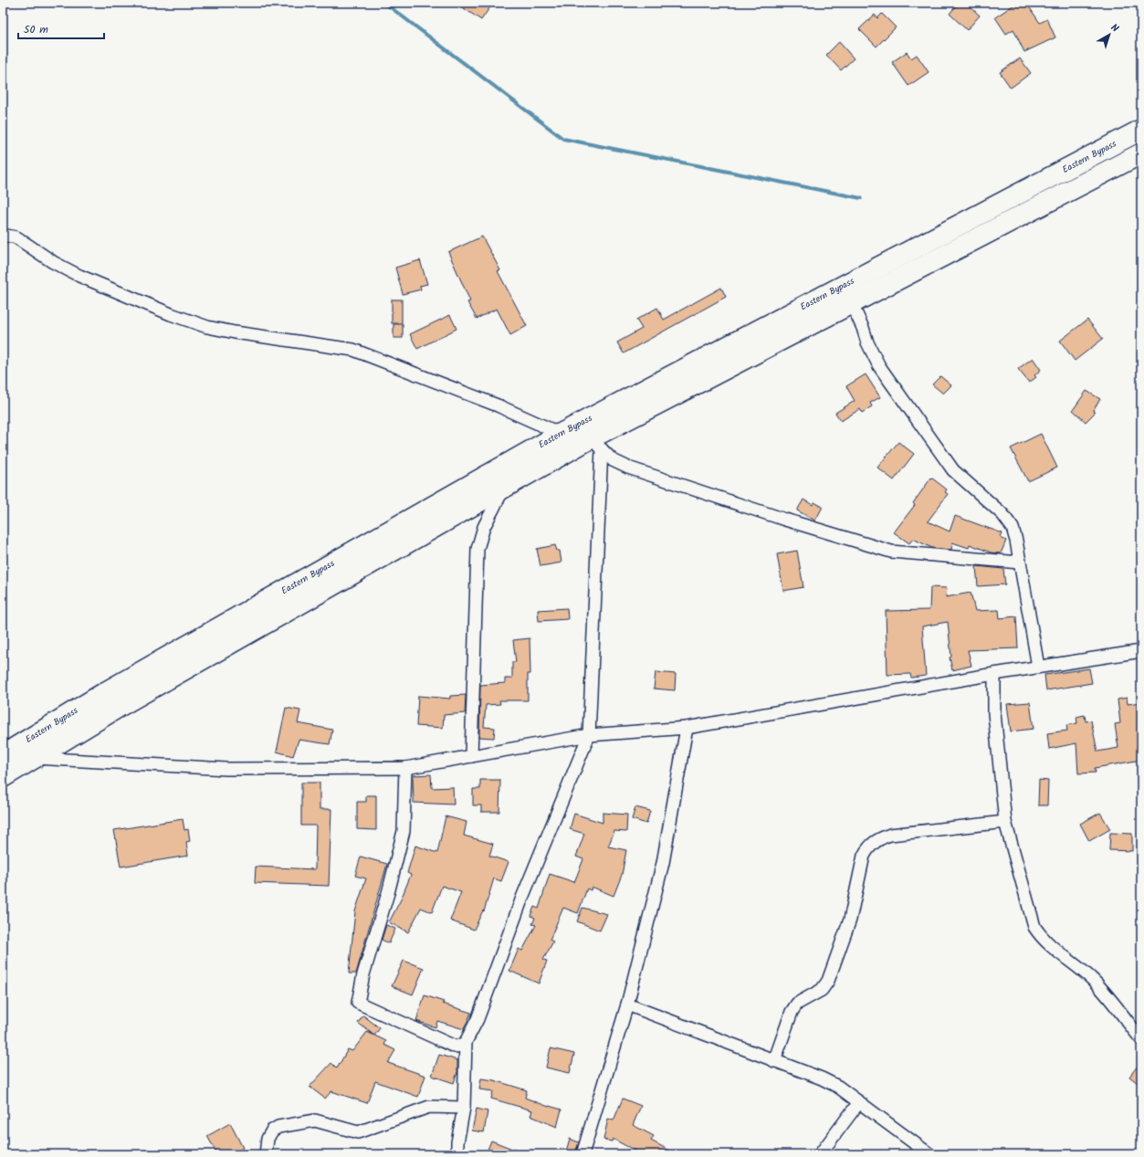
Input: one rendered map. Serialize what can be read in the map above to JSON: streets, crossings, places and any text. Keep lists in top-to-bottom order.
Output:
{
  "streets": {
    "highway": ["Eastern Bypass"]
  },
  "scale_bar": "50 m",
  "north": "top right"
}
